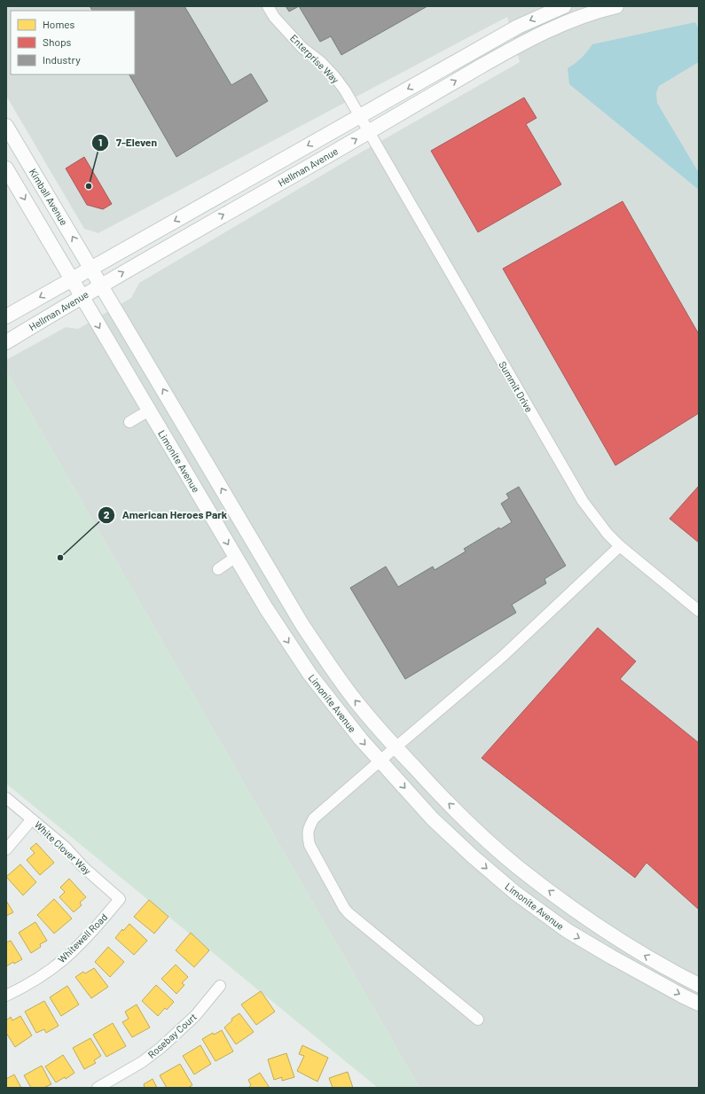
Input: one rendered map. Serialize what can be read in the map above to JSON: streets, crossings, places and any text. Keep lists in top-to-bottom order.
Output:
{
  "streets": {
    "main road": ["Hellman Avenue", "Kimball Avenue", "Limonite Avenue"],
    "street": [
      "Enterprise Way",
      "Summit Drive",
      "White Clover Way",
      "Whitewell Road",
      "Rosebay Court"
    ]
  },
  "crossings": [
    ["Enterprise Way", "Hellman Avenue"],
    ["Enterprise Way", "Summit Drive"],
    ["Hellman Avenue", "Kimball Avenue"],
    ["Hellman Avenue", "Summit Drive"],
    ["Hellman Avenue", "Limonite Avenue"],
    ["Kimball Avenue", "Limonite Avenue"],
    ["White Clover Way", "Whitewell Road"]
  ],
  "places": ["7-Eleven", "American Heroes Park"],
  "legend": ["Homes", "Shops", "Industry"]
}
